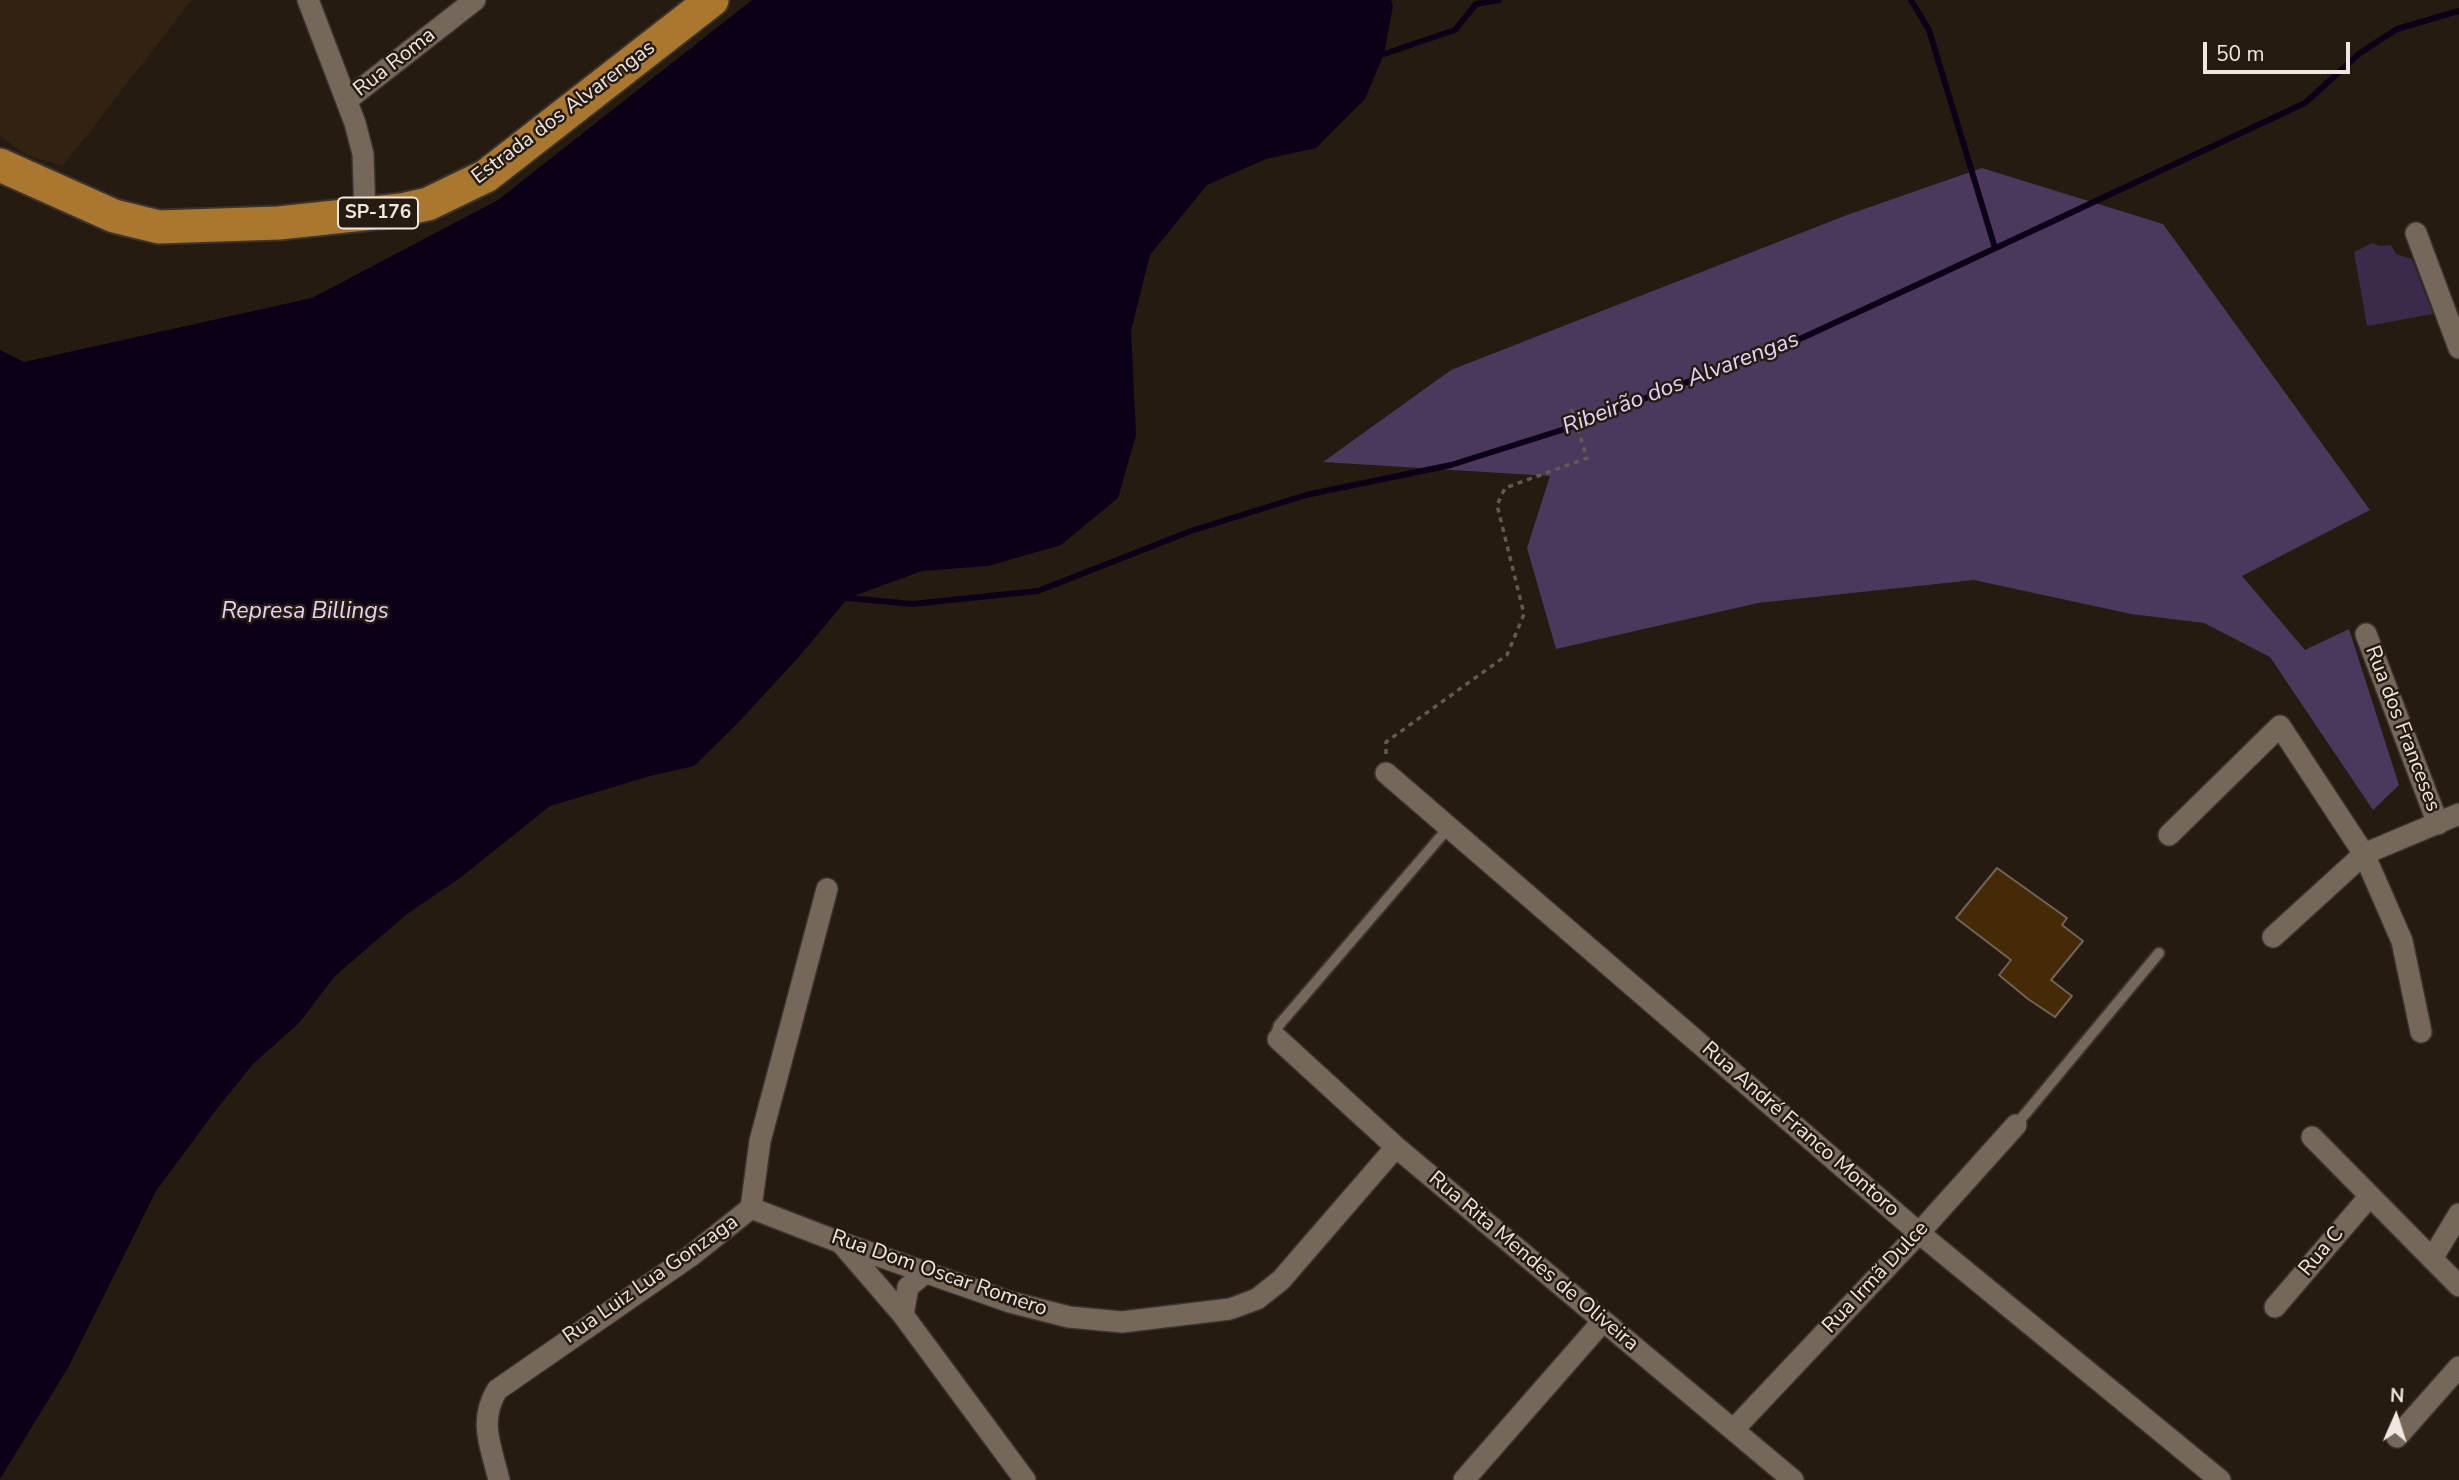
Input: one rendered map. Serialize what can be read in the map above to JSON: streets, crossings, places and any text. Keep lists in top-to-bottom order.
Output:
{
  "streets": {
    "main road": ["Estrada dos Alvarengas", "SP-176"],
    "street": [
      "Rua Roma",
      "Rua dos Franceses",
      "Rua André Franco Montoro",
      "Rua C",
      "Rua Rita Mendes de Oliveira",
      "Rua Dom Oscar Romero",
      "Rua Irmã Dulce",
      "Rua Luiz Lua Gonzaga"
    ]
  },
  "crossings": [
    ["Rua André Franco Montoro", "Rua Irmã Dulce"],
    ["Rua Rita Mendes de Oliveira", "Rua Dom Oscar Romero"],
    ["Rua Rita Mendes de Oliveira", "Rua Irmã Dulce"],
    ["Rua Dom Oscar Romero", "Rua Luiz Lua Gonzaga"]
  ],
  "water": ["Ribeirão dos Alvarengas", "Represa Billings"],
  "scale_bar": "50 m",
  "north": "top"
}
